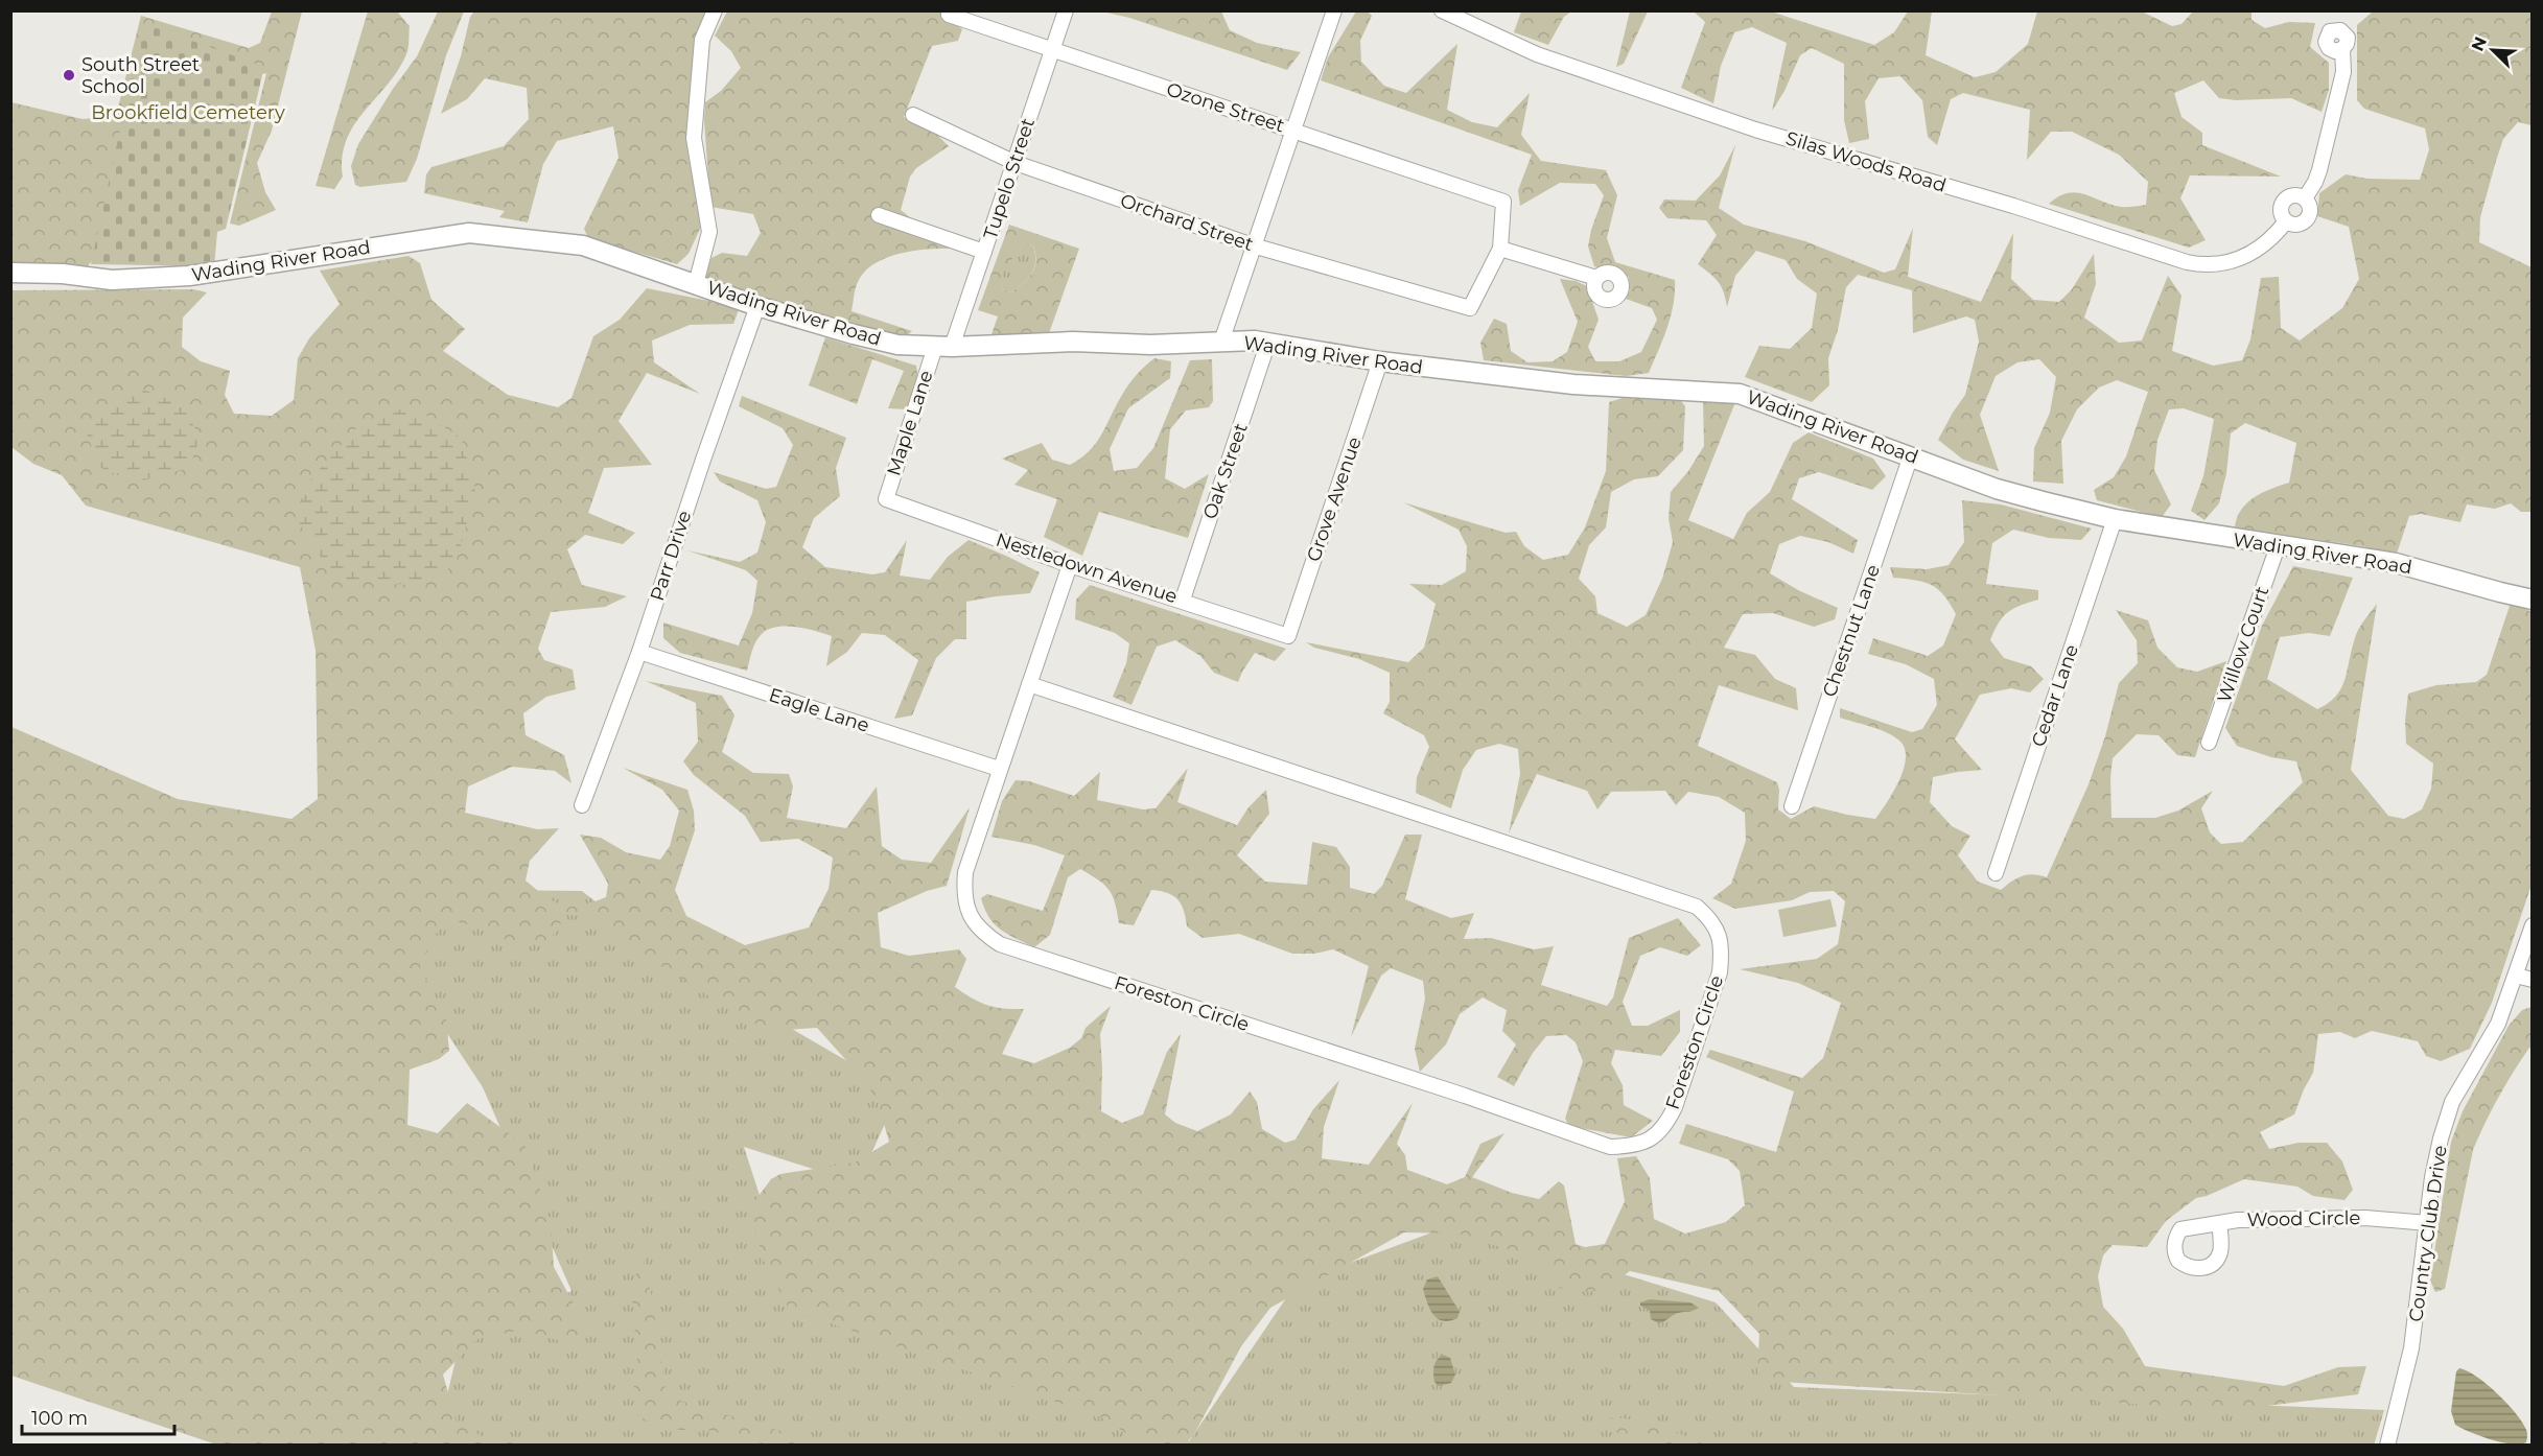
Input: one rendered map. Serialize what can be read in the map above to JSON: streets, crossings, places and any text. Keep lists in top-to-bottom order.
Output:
{
  "streets": {
    "main road": ["Wading River Road"],
    "street": [
      "Ozone Street",
      "Silas Woods Road",
      "Tupelo Street",
      "Orchard Street",
      "Maple Lane",
      "Oak Street",
      "Grove Avenue",
      "Parr Drive",
      "Nestledown Avenue",
      "Chestnut Lane",
      "Willow Court",
      "Cedar Lane",
      "Eagle Lane",
      "Foreston Circle",
      "Wood Circle",
      "Country Club Drive"
    ]
  },
  "crossings": [
    ["Ozone Street", "Tupelo Street"],
    ["Ozone Street", "Orchard Street"],
    ["Tupelo Street", "Orchard Street"],
    ["Tupelo Street", "Wading River Road"],
    ["Tupelo Street", "Maple Lane"],
    ["Wading River Road", "Maple Lane"],
    ["Wading River Road", "Oak Street"],
    ["Wading River Road", "Grove Avenue"],
    ["Wading River Road", "Parr Drive"],
    ["Wading River Road", "Chestnut Lane"],
    ["Wading River Road", "Willow Court"],
    ["Wading River Road", "Cedar Lane"],
    ["Maple Lane", "Nestledown Avenue"],
    ["Oak Street", "Nestledown Avenue"],
    ["Grove Avenue", "Nestledown Avenue"],
    ["Parr Drive", "Eagle Lane"],
    ["Nestledown Avenue", "Foreston Circle"],
    ["Eagle Lane", "Foreston Circle"],
    ["Wood Circle", "Country Club Drive"]
  ],
  "parks": ["Brookfield Cemetery"],
  "places": ["South Street School"],
  "scale_bar": "100 m",
  "north": "top left"
}
